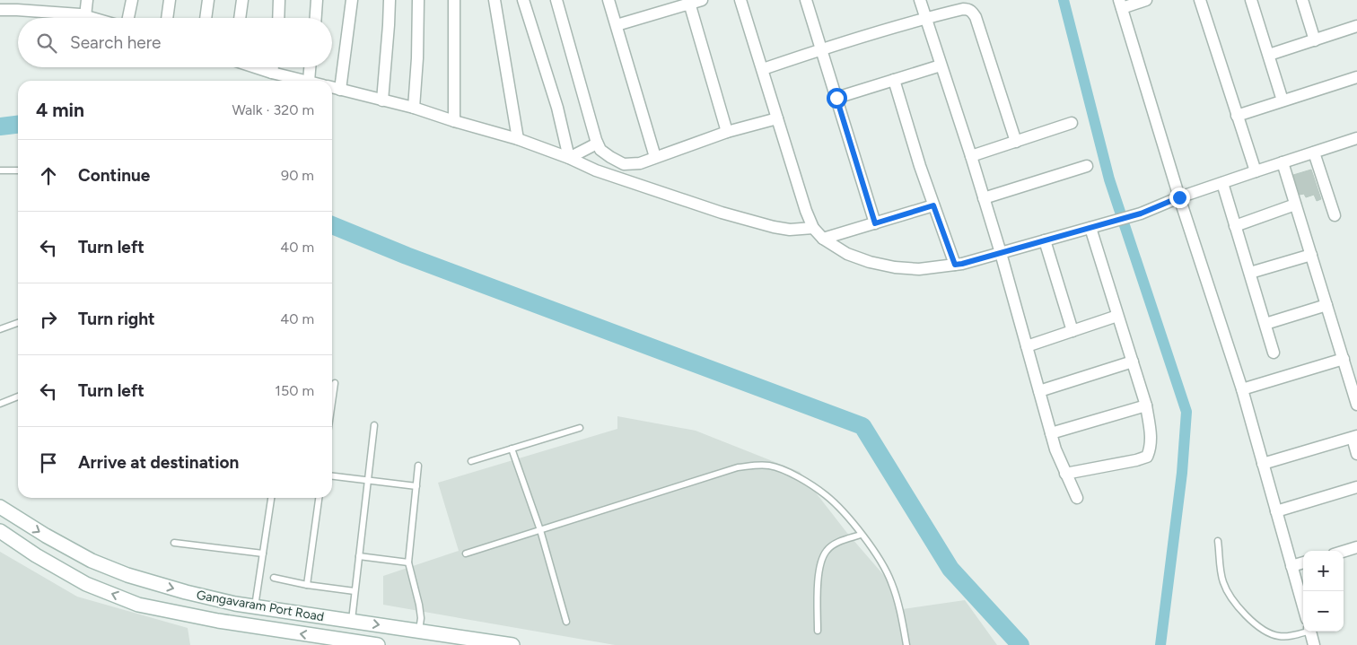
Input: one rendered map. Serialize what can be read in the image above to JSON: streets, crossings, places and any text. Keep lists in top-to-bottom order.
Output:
{
  "streets": {
    "street": ["Gangavaram Port Road"]
  },
  "page": {
    "search": "Search here",
    "heading": ["4 min", "Walk · 320 m"],
    "list": [
      ["Continue", "90 m"],
      ["Turn left", "40 m"],
      ["Turn right", "40 m"],
      ["Turn left", "150 m"],
      "Arrive at destination"
    ],
    "map_buttons": ["+", "−"]
  }
}
